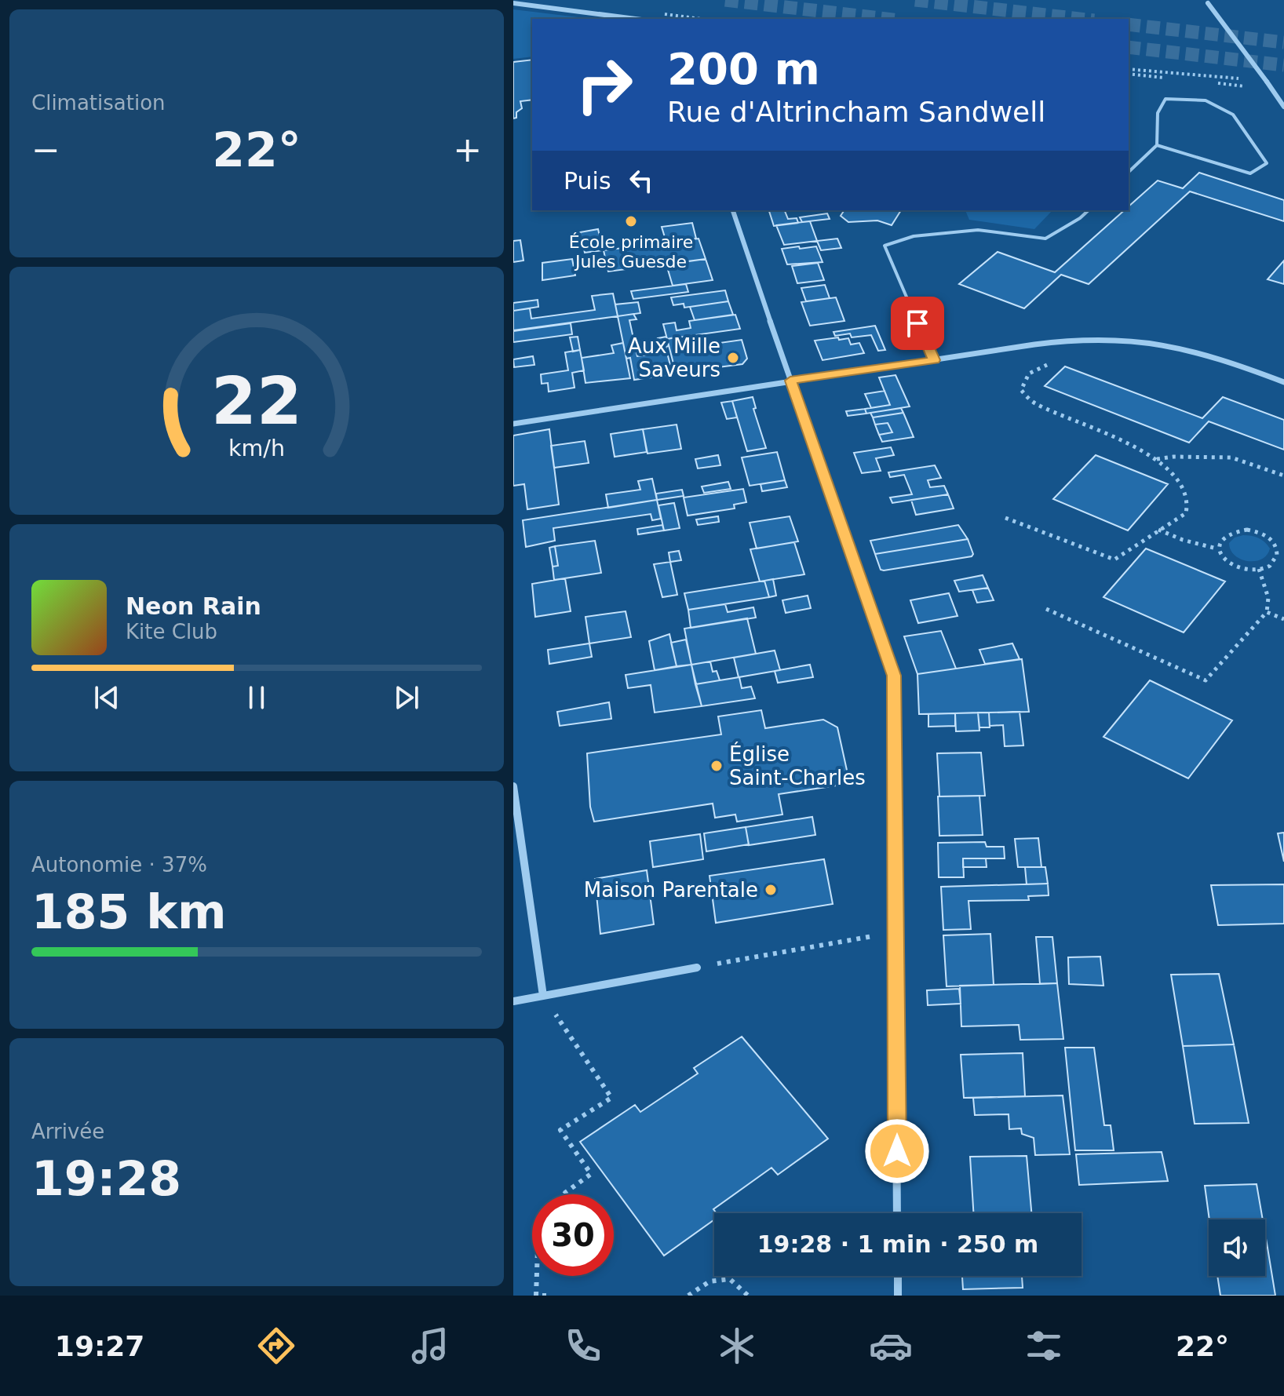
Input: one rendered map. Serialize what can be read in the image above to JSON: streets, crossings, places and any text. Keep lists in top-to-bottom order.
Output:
{
  "places": [
    "École primaire Jules Guesde",
    "Aux Mille Saveurs",
    "Église Saint-Charles",
    "Maison Parentale"
  ],
  "page": {
    "tile": [
      "Climatisation",
      ["Autonomie · 37%", "185 km"],
      ["Arrivée", "19:28"]
    ],
    "turn": ["200 m", "Rue d'Altrincham Sandwell"],
    "heat": ["−", "22°", "+"],
    "then": "Puis",
    "song": ["Neon Rain", "Kite Club"],
    "limit": "30",
    "trip": "19:28 · 1 min · 250 m",
    "tabs": ["19:27", "22°"],
    "gauge": ["22", "km/h"]
  }
}
